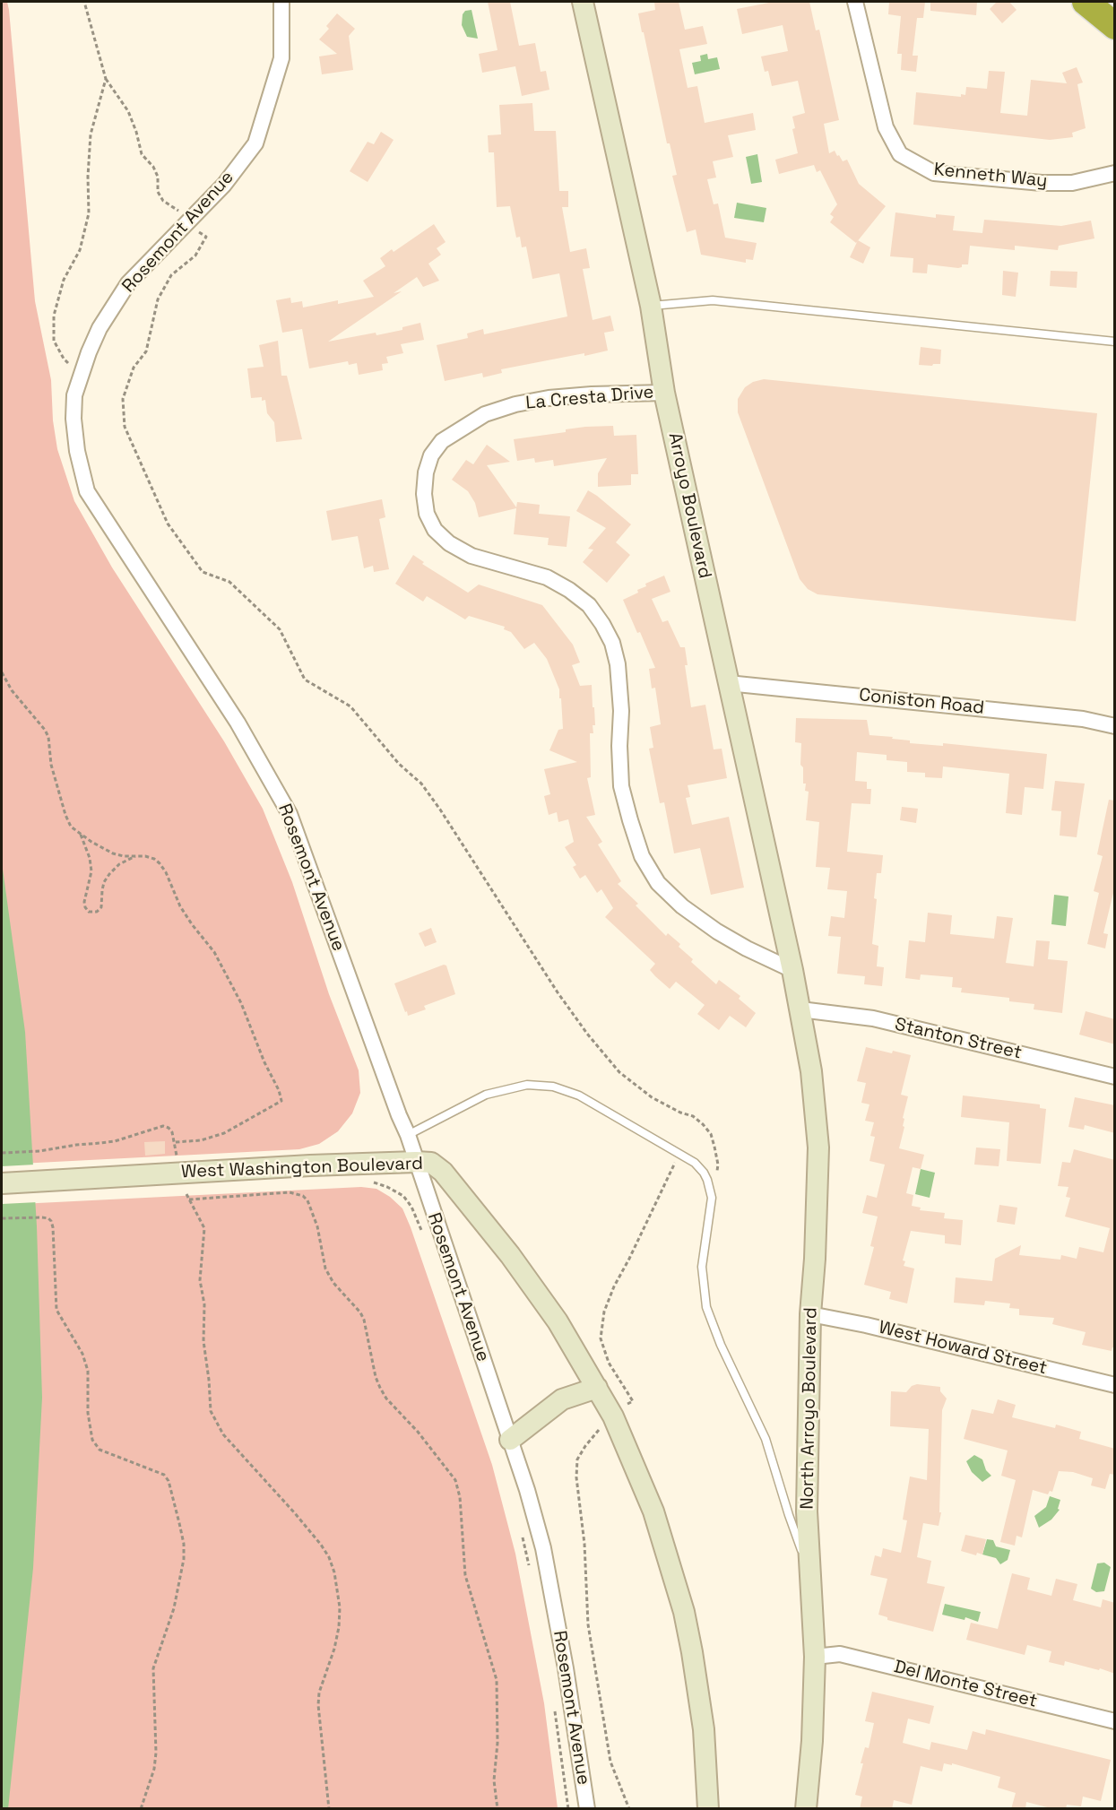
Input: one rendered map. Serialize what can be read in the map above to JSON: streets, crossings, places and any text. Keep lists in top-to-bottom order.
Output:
{
  "streets": {
    "street": [
      "Kenneth Way",
      "Rosemont Avenue",
      "La Cresta Drive",
      "Arroyo Boulevard",
      "Coniston Road",
      "Stanton Street",
      "West Washington Boulevard",
      "West Howard Street",
      "North Arroyo Boulevard",
      "Del Monte Street"
    ]
  },
  "crossings": [
    ["Rosemont Avenue", "West Washington Boulevard"],
    ["La Cresta Drive", "Arroyo Boulevard"],
    ["Arroyo Boulevard", "Coniston Road"],
    ["Arroyo Boulevard", "Stanton Street"],
    ["Arroyo Boulevard", "North Arroyo Boulevard"],
    ["Stanton Street", "North Arroyo Boulevard"],
    ["West Howard Street", "North Arroyo Boulevard"],
    ["North Arroyo Boulevard", "Del Monte Street"]
  ]
}
